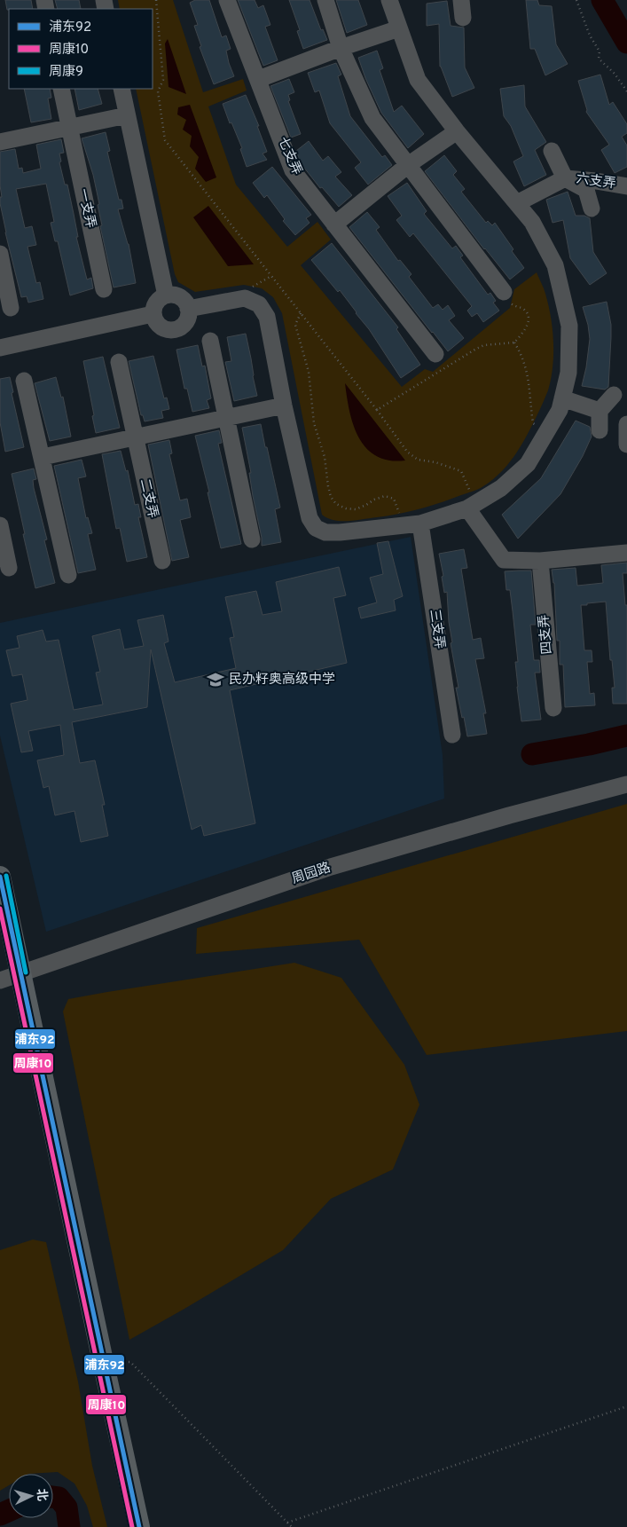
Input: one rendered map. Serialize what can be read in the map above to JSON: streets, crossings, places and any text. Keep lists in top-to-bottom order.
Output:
{
  "streets": {
    "street": [
      "七支弄",
      "六支弄",
      "一支弄",
      "二支弄",
      "三支弄",
      "四支弄",
      "周园路"
    ]
  },
  "places": {
    "school or university": ["民办籽奥高级中学"]
  },
  "lines": ["transit line 周康9", "transit line 浦东92", "transit line 周康10"],
  "legend": ["浦东92", "周康10", "周康9"],
  "north": "right"
}
